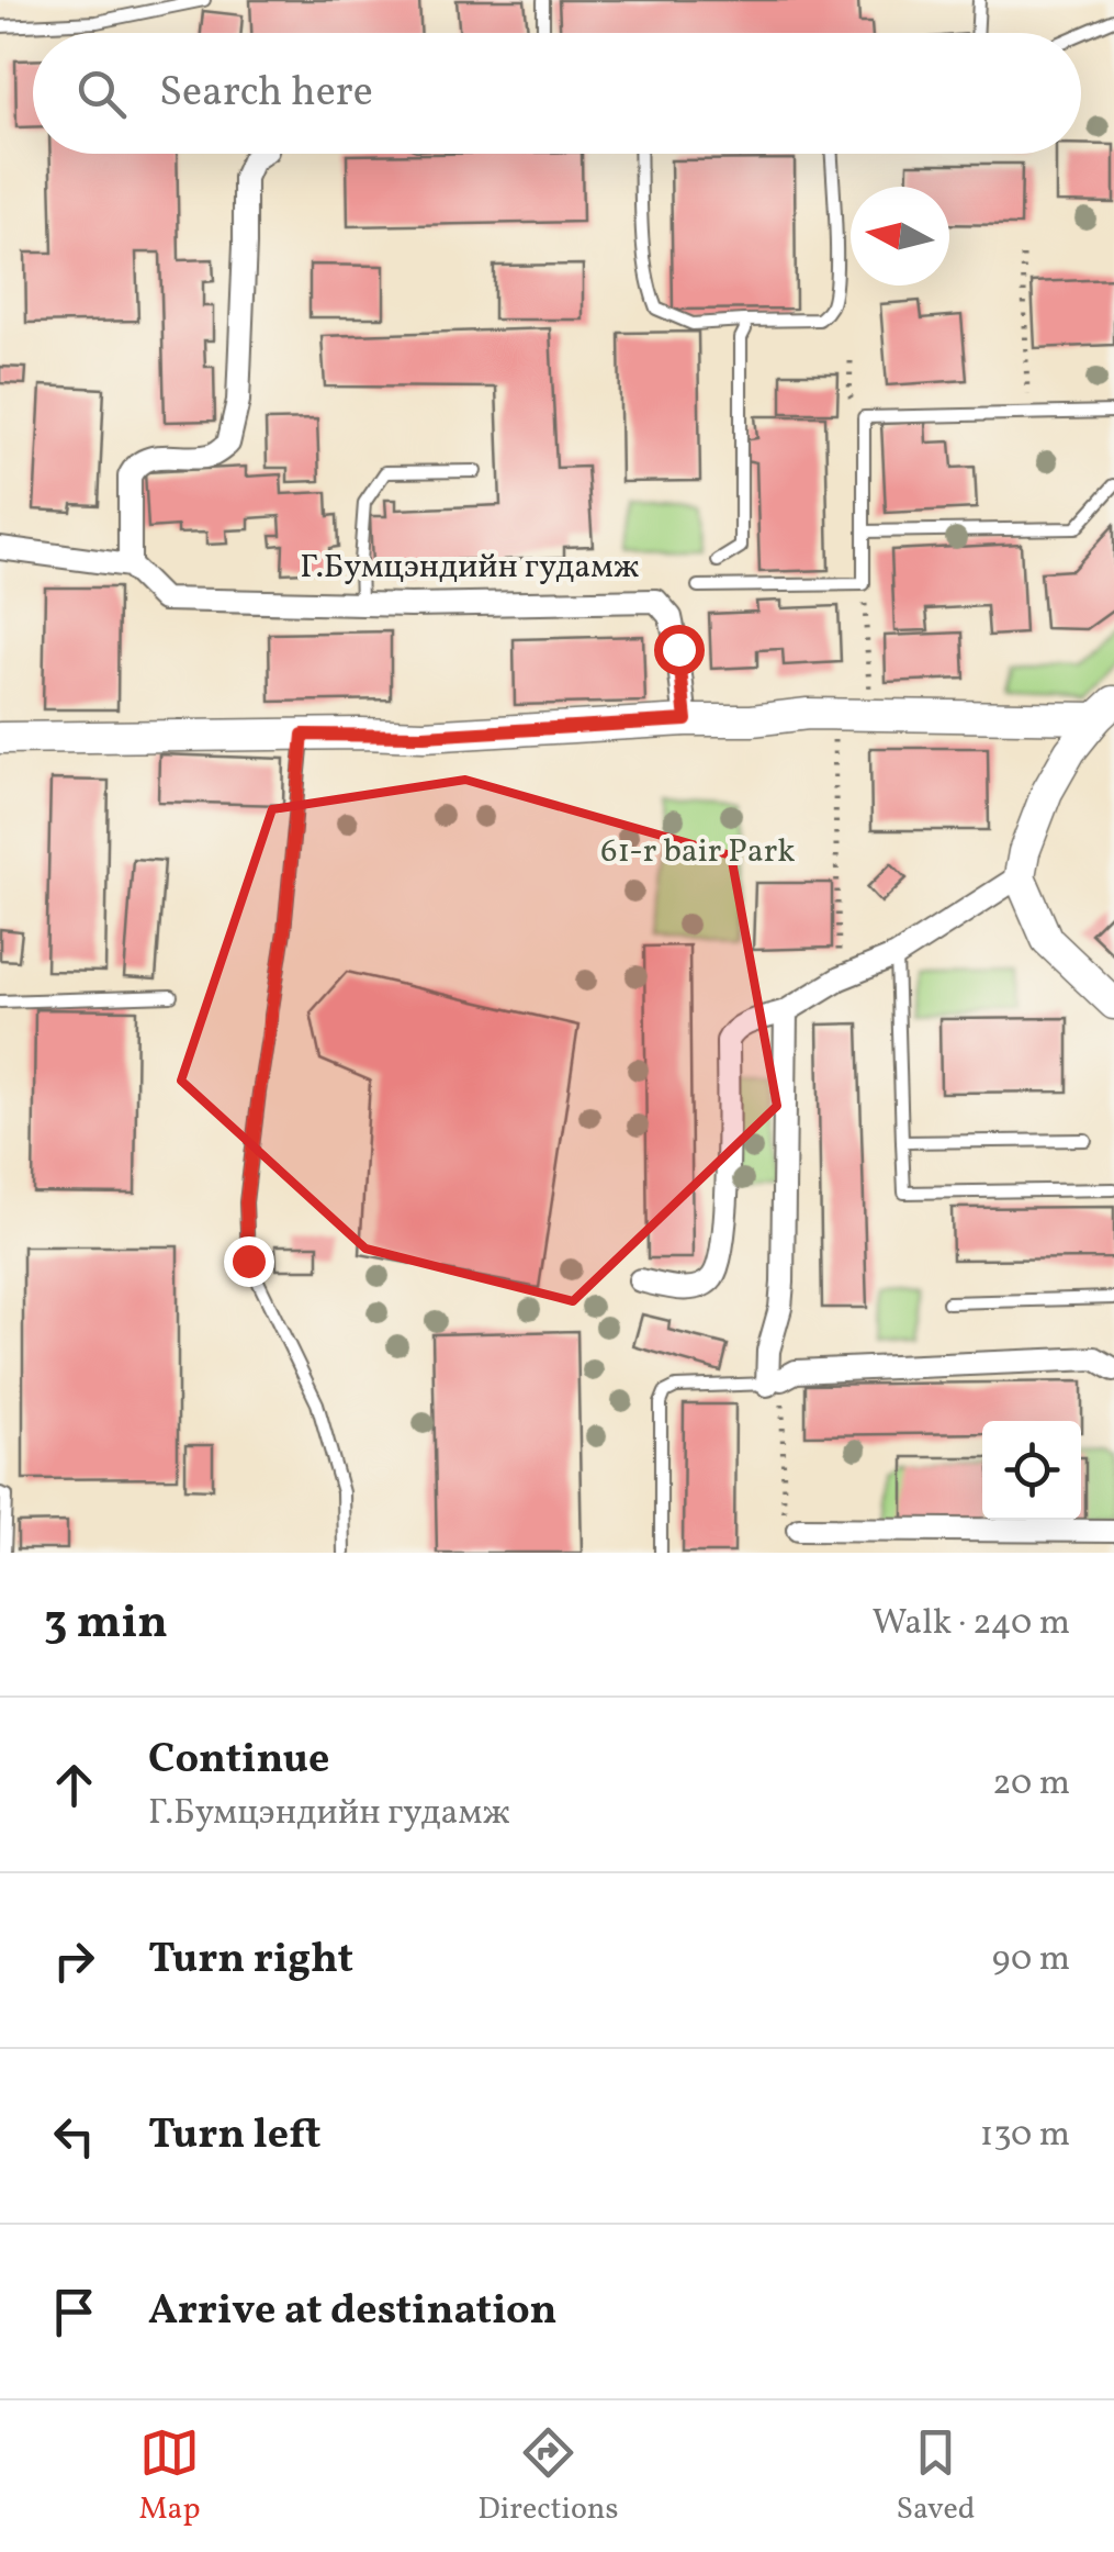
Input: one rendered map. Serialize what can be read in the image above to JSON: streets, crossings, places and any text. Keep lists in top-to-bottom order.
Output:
{
  "streets": {
    "street": ["Г.Бумцэндийн гудамж"]
  },
  "parks": ["61-r bair Park"],
  "north": "left",
  "page": {
    "search": "Search here",
    "heading": ["3 min", "Walk · 240 m"],
    "list": [
      ["Continue", "Г.Бумцэндийн гудамж", "20 m"],
      ["Turn right", "90 m"],
      ["Turn left", "130 m"],
      "Arrive at destination"
    ],
    "nav": ["Map", "Directions", "Saved"]
  }
}
